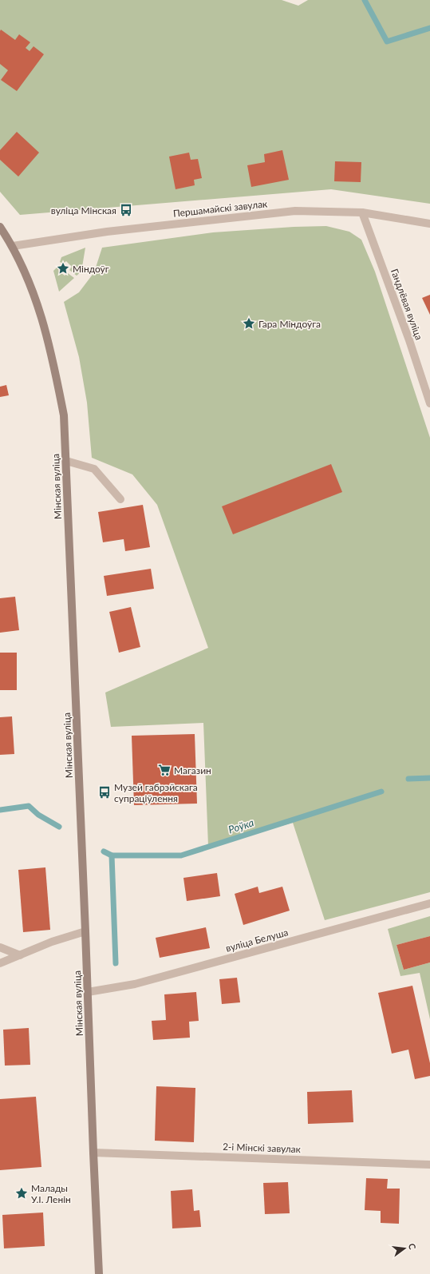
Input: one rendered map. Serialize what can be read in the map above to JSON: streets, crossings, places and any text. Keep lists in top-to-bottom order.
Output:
{
  "streets": {
    "street": [
      "Першамайскі завулак",
      "Гандлёвая вуліца",
      "Мінская вуліца",
      "вуліца Белуша",
      "2-і Мінскі завулак"
    ]
  },
  "crossings": [
    ["Першамайскі завулак", "Гандлёвая вуліца"],
    ["Першамайскі завулак", "Мінская вуліца"],
    ["Мінская вуліца", "вуліца Белуша"],
    ["Мінская вуліца", "2-і Мінскі завулак"]
  ],
  "water": ["Роўка"],
  "places": {
    "bus stop": ["вуліца Мінская", "Музей габрэйскага супраціўлення"],
    "place": ["Міндоўг", "Гара Міндоўга", "Малады У.І. Ленін"],
    "supermarket": ["Магазин"]
  },
  "north": "right"
}
